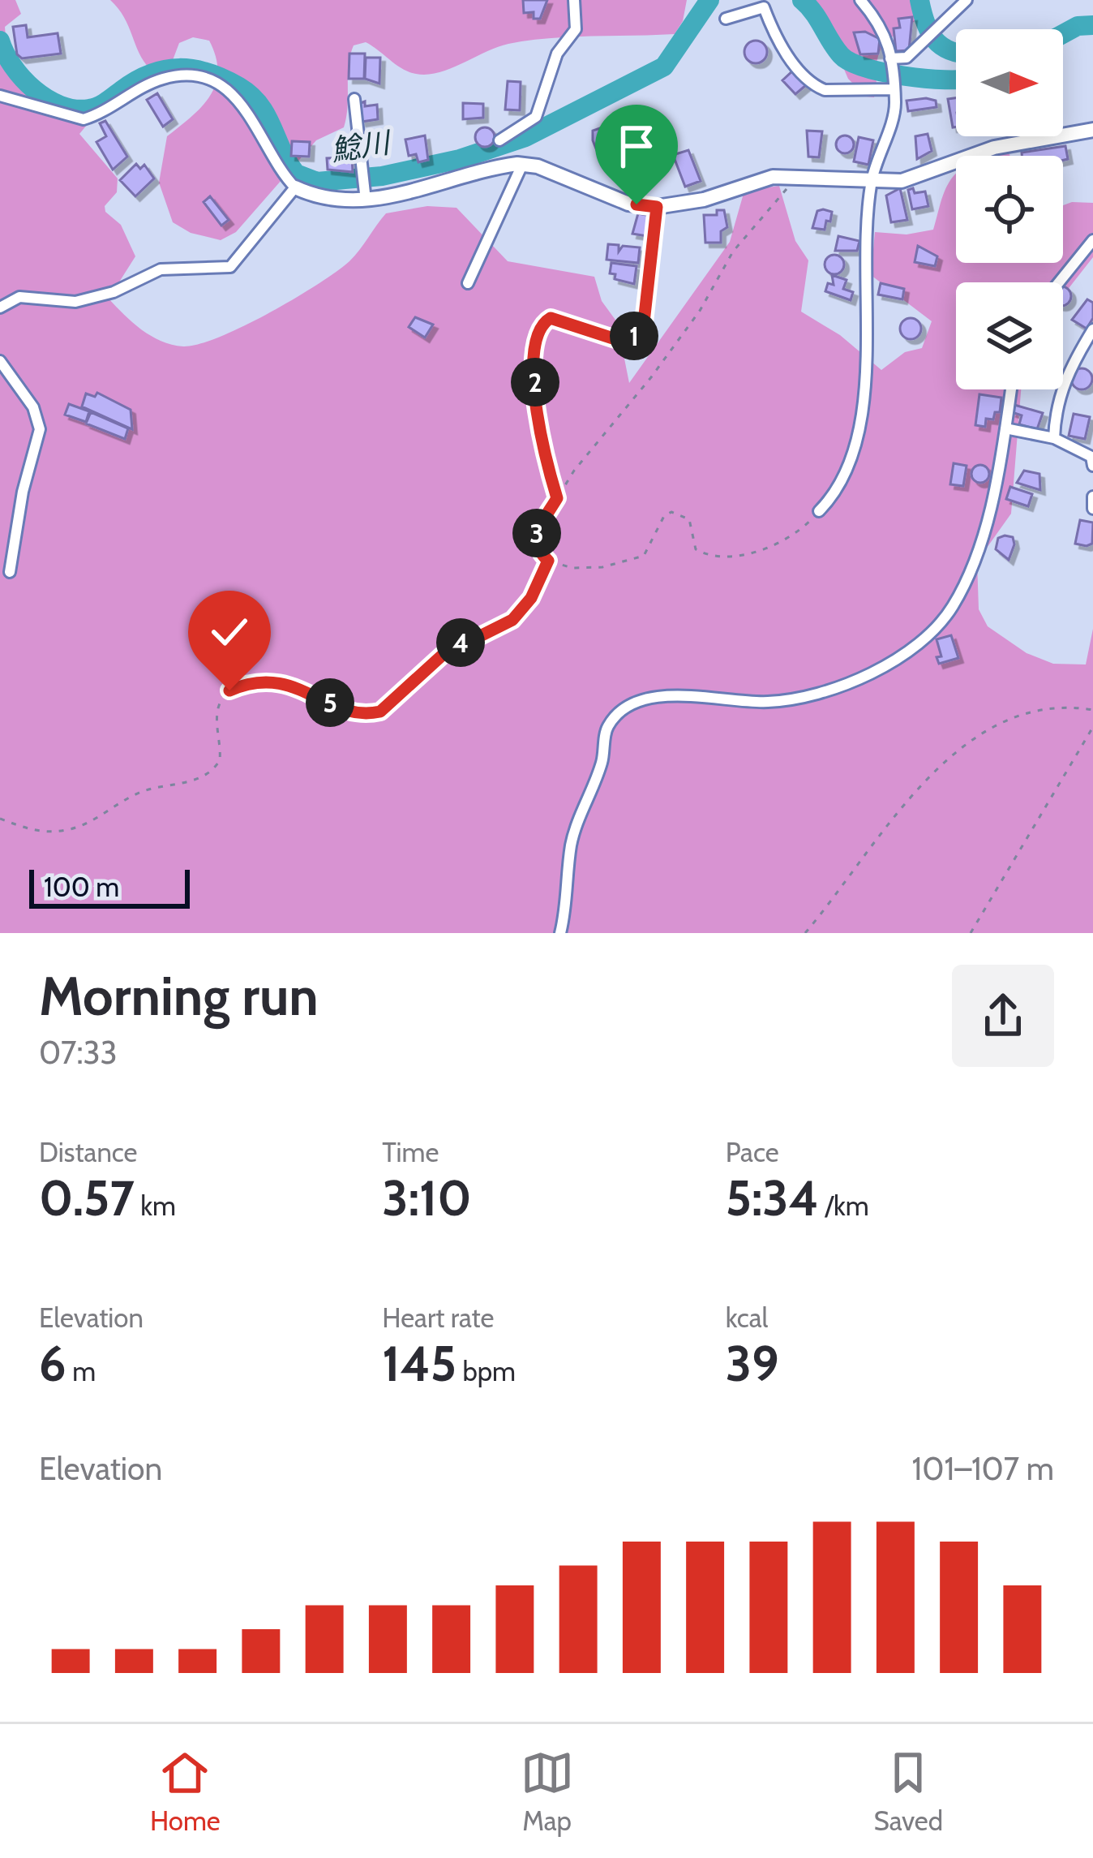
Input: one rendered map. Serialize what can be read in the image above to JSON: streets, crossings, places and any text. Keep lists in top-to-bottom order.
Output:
{
  "water": ["鯰川"],
  "scale_bar": "100 m",
  "north": "right",
  "page": {
    "pins": [
      "1",
      "2",
      "3",
      "4",
      "5"
    ],
    "scale": "100 m",
    "heading": ["Morning run", "07:33"],
    "stats": [
      ["Distance", "0.57 km"],
      ["Time", "3:10"],
      ["Pace", "5:34 /km"],
      ["Elevation", "6 m"],
      ["Heart rate", "145 bpm"],
      ["kcal", "39"]
    ],
    "chart": ["Elevation", "101–107 m"],
    "tabs": ["Home", "Map", "Saved"]
  }
}
